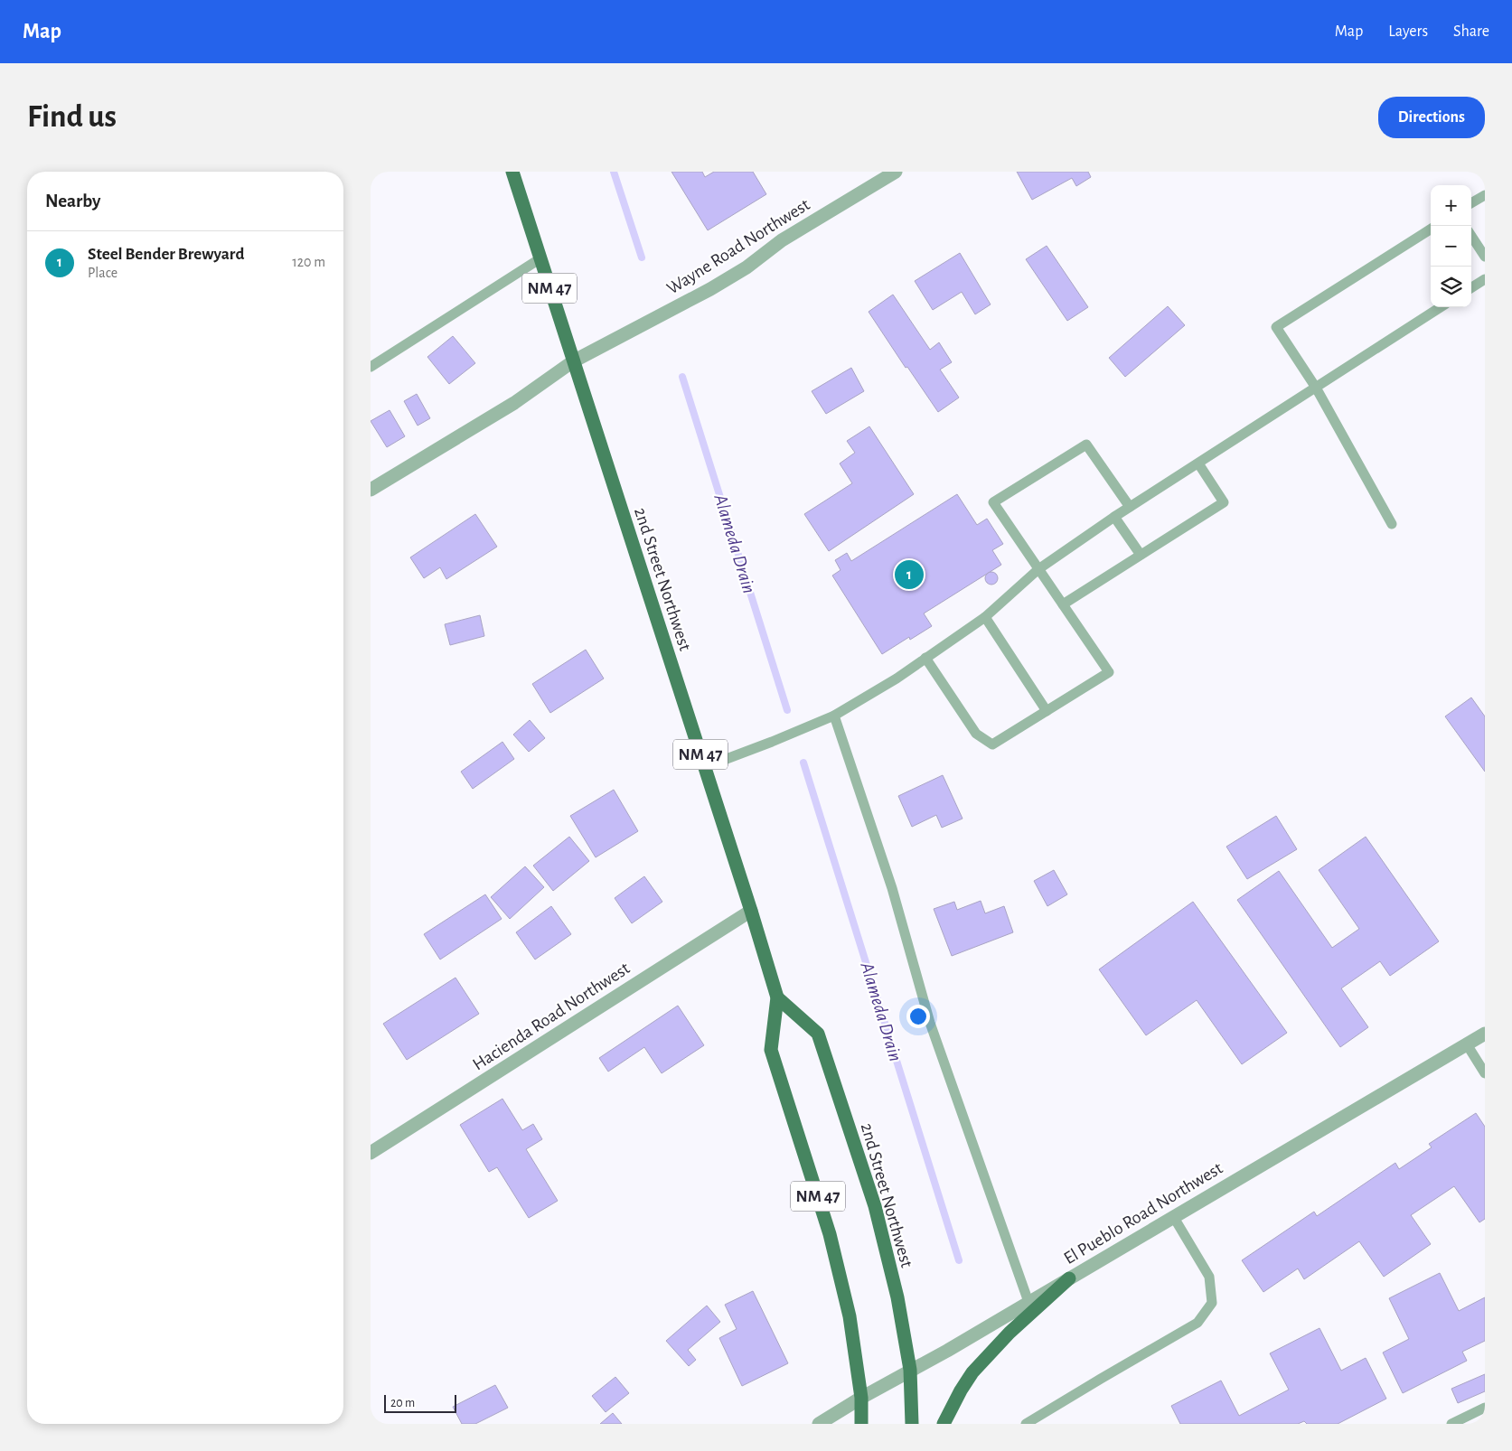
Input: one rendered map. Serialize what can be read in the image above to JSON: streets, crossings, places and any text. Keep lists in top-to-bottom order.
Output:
{
  "streets": {
    "main road": ["NM 47", "2nd Street Northwest"],
    "street": ["Wayne Road Northwest", "Hacienda Road Northwest", "El Pueblo Road Northwest"]
  },
  "crossings": [
    ["Wayne Road Northwest", "2nd Street Northwest"],
    ["2nd Street Northwest", "Hacienda Road Northwest"],
    ["2nd Street Northwest", "El Pueblo Road Northwest"]
  ],
  "water": ["Alameda Drain"],
  "scale_bar": "20 m",
  "page": {
    "header": "Map",
    "nav": ["Map", "Layers", "Share"],
    "buttons": "Directions",
    "title": "Find us",
    "heading": "Nearby",
    "map_buttons": ["+", "−"],
    "list": [
      {
        "mark": "1",
        "name": "Steel Bender Brewyard",
        "note": "Place",
        "value": "120 m"
      }
    ],
    "pins": "1",
    "scale": "20 m"
  }
}
